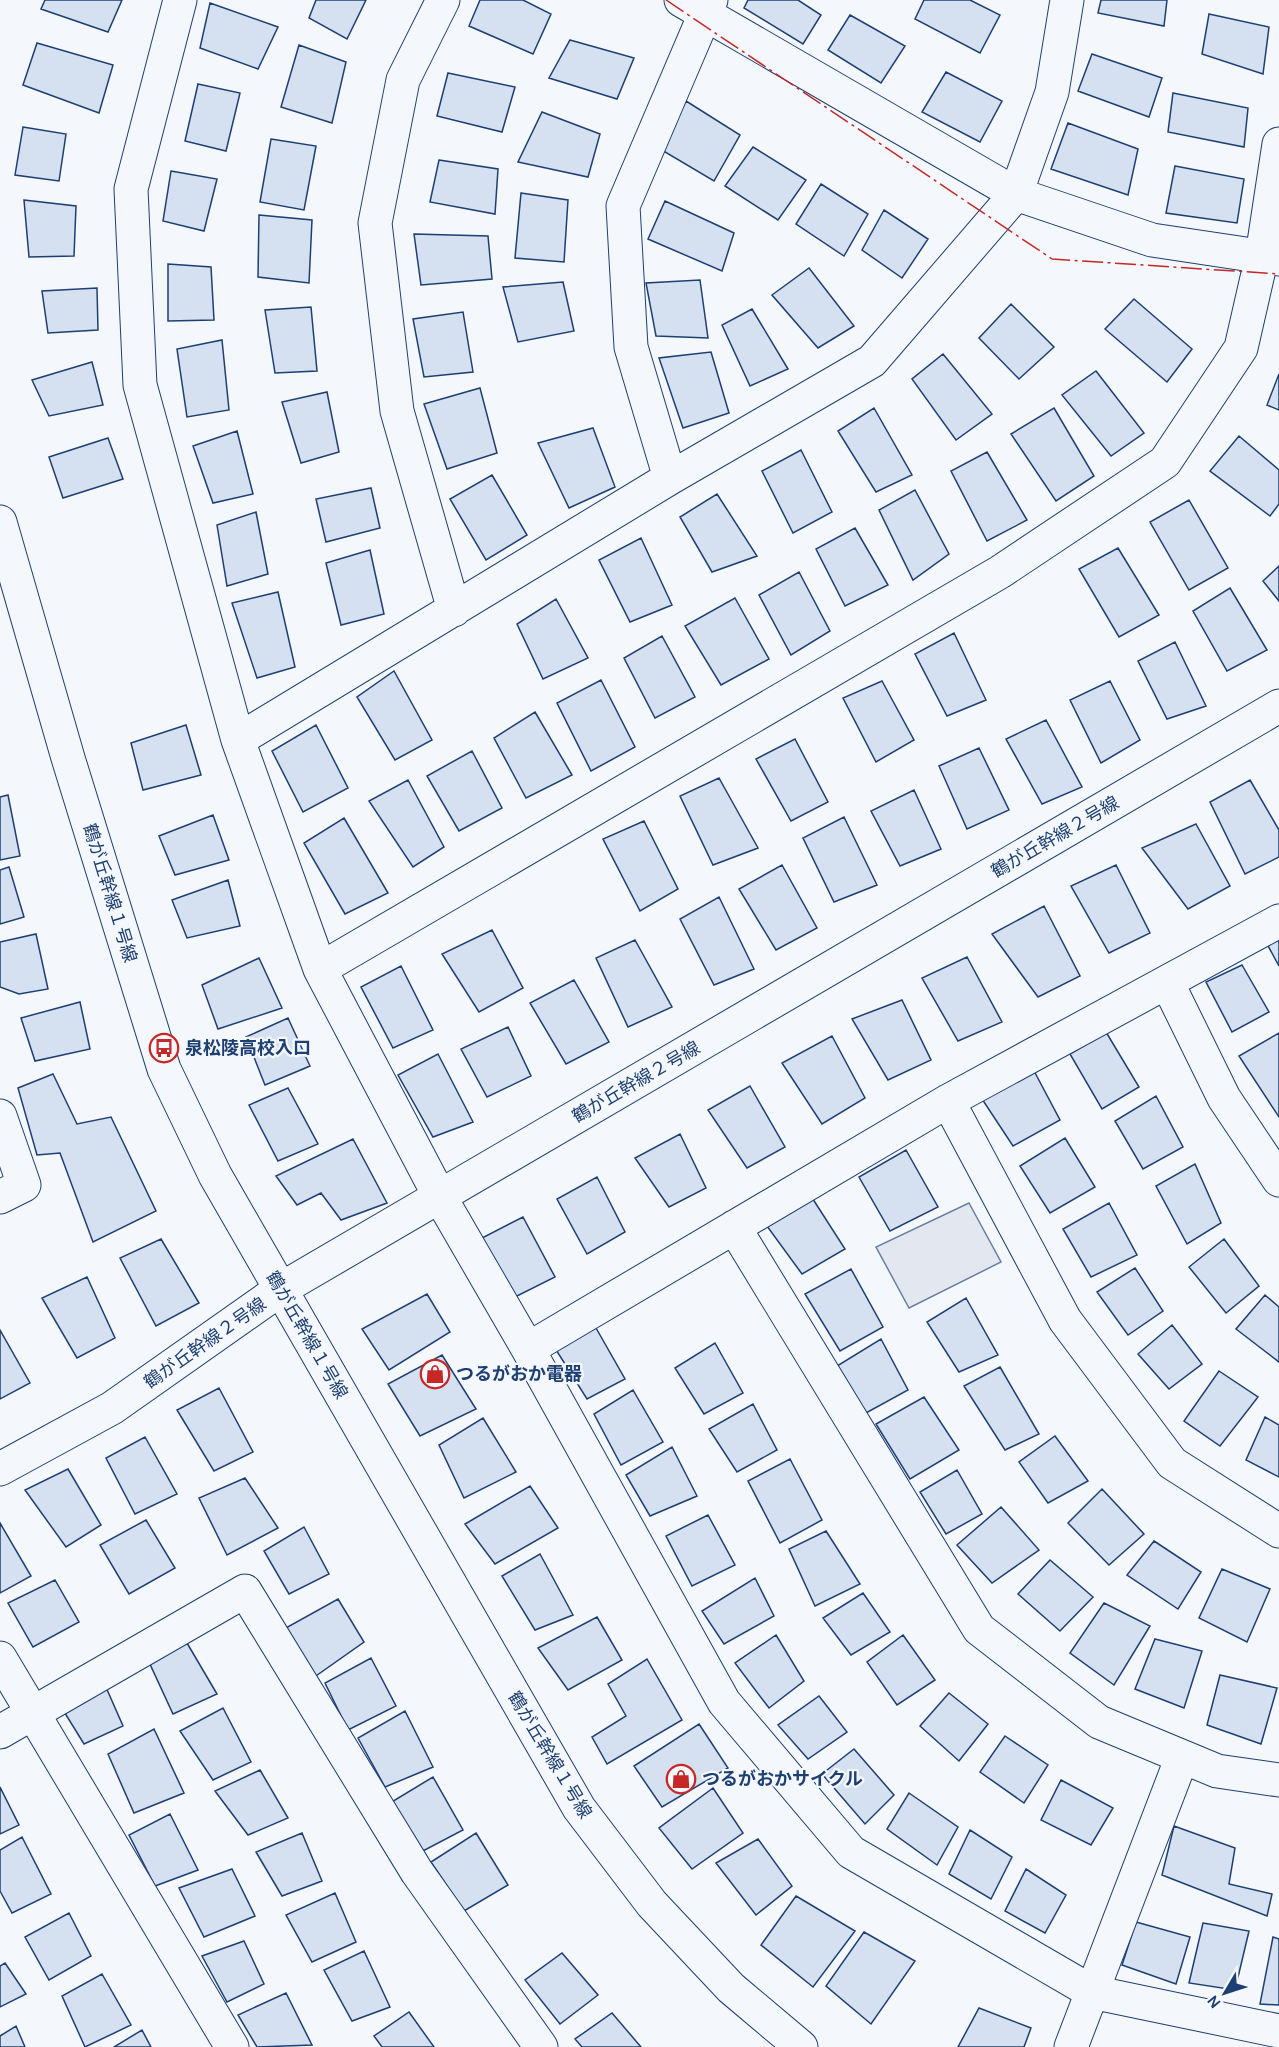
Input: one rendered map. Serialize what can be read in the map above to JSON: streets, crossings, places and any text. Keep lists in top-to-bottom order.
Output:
{
  "streets": {
    "street": ["鶴が丘幹線２号線", "鶴が丘幹線１号線"]
  },
  "crossings": [
    ["鶴が丘幹線２号線", "鶴が丘幹線１号線"]
  ],
  "places": {
    "bus stop": ["泉松陵高校入口"],
    "shop": ["つるがおか電器", "つるがおかサイクル"]
  },
  "north": "bottom left"
}
